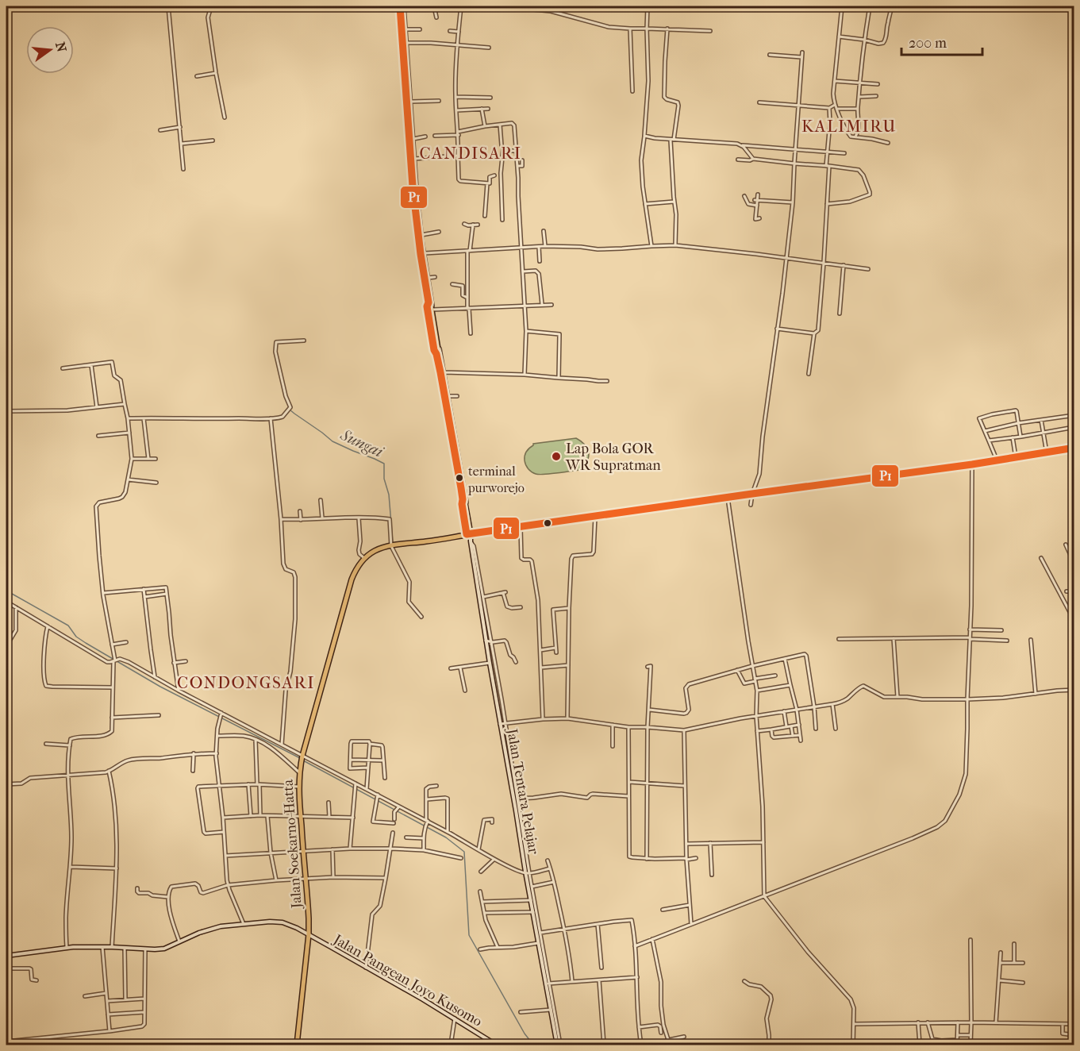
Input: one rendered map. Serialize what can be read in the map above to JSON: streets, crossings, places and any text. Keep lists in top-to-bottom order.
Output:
{
  "streets": {
    "highway": ["Jalan Soekarno-Hatta"],
    "main road": ["Jalan Tentara Pelajar", "Jalan Pangean Joyo Kusomo"]
  },
  "crossings": [
    ["Jalan Soekarno-Hatta", "Jalan Pangean Joyo Kusomo"]
  ],
  "districts": ["KALIMIRU", "CANDISARI", "CONDONGSARI"],
  "water": ["Sungai"],
  "places": ["Lap Bola GOR WR Supratman", "terminal purworejo"],
  "lines": ["transit line P1"],
  "scale_bar": "200 m",
  "north": "right"
}
